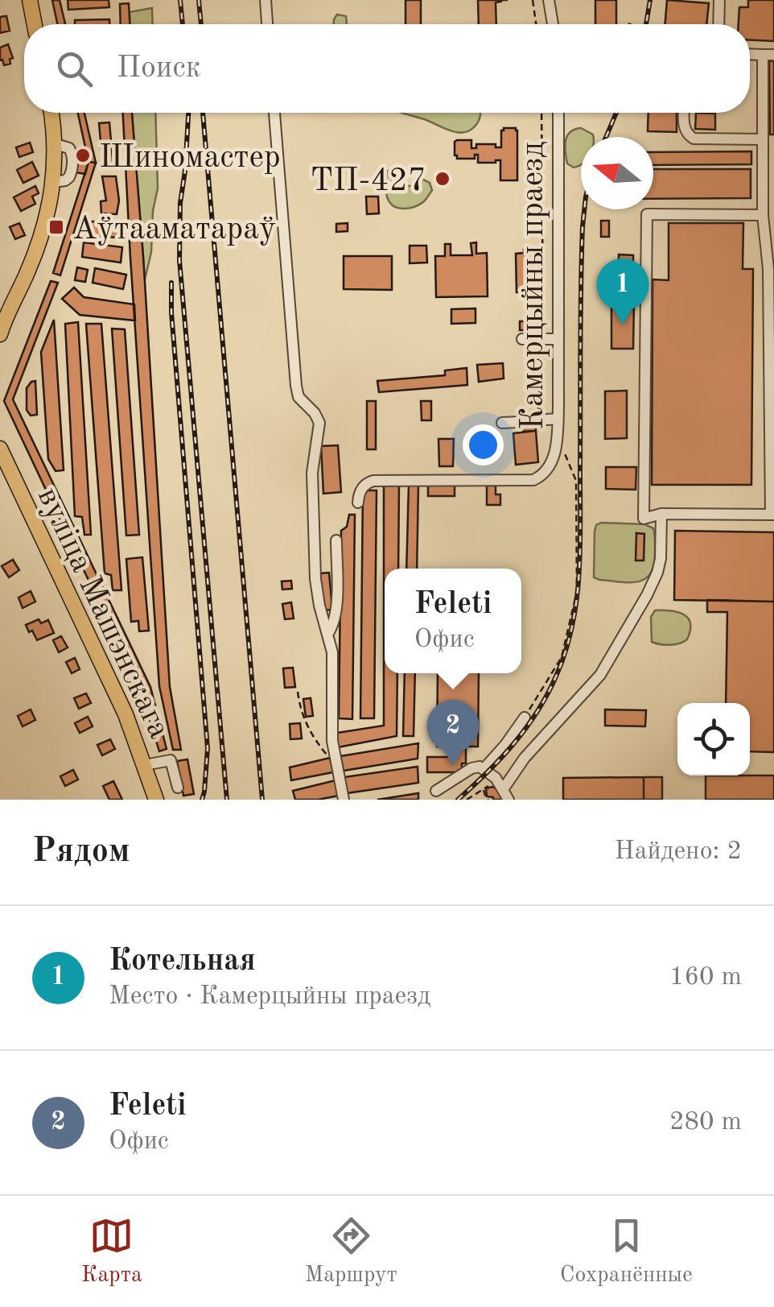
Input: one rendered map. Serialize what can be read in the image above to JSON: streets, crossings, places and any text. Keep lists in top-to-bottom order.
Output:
{
  "streets": {
    "main road": ["вуліца Машэнскага"],
    "street": ["Камерцыйны праезд"]
  },
  "places": {
    "other": ["Шиномастер", "ТП-427"],
    "transit": ["Аўтааматараў"]
  },
  "north": "left",
  "page": {
    "search": "Поиск",
    "pins": ["1", "2"],
    "popup": ["Feleti", "Офис"],
    "heading": ["Рядом", "Найдено: 2"],
    "list": [
      {
        "mark": "1",
        "name": "Котельная",
        "note": "Место · Камерцыйны праезд",
        "value": "160 m"
      },
      {
        "mark": "2",
        "name": "Feleti",
        "note": "Офис",
        "value": "280 m"
      }
    ],
    "nav": ["Карта", "Маршрут", "Сохранённые"]
  }
}
